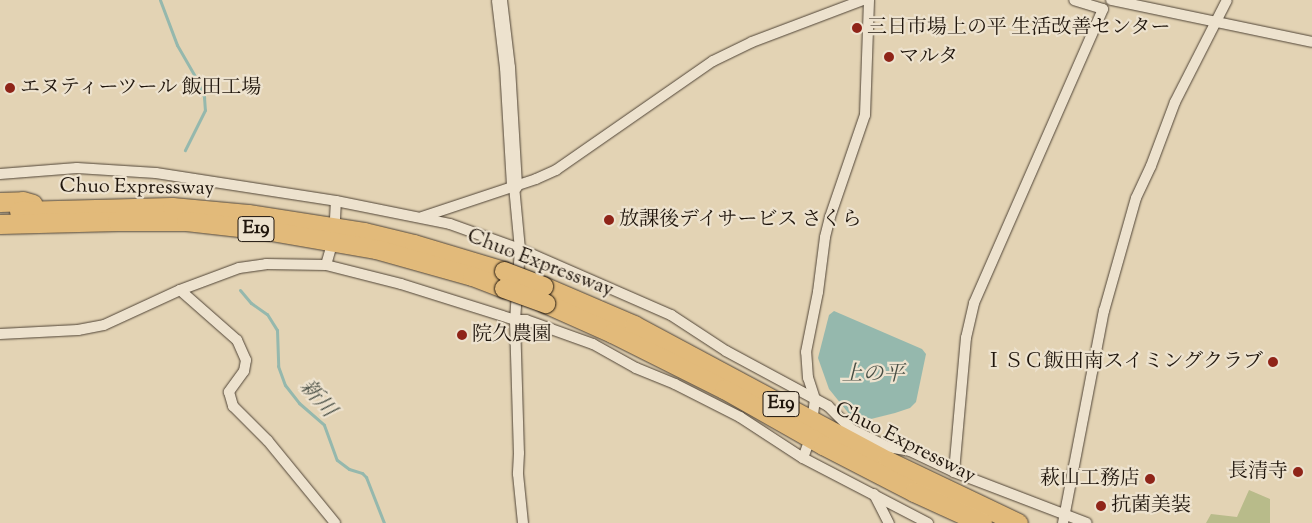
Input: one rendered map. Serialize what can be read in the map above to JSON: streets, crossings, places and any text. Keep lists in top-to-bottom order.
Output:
{
  "streets": {
    "highway": ["Chuo Expressway", "E19"]
  },
  "water": ["上の平", "新川"],
  "places": [
    "三日市場上の平 生活改善センター",
    "マルタ",
    "エヌティーツール 飯田工場",
    "放課後デイサービス さくら",
    "院久農園",
    "ＩＳＣ飯田南スイミングクラブ",
    "長清寺",
    "萩山工務店",
    "抗菌美装"
  ]
}
